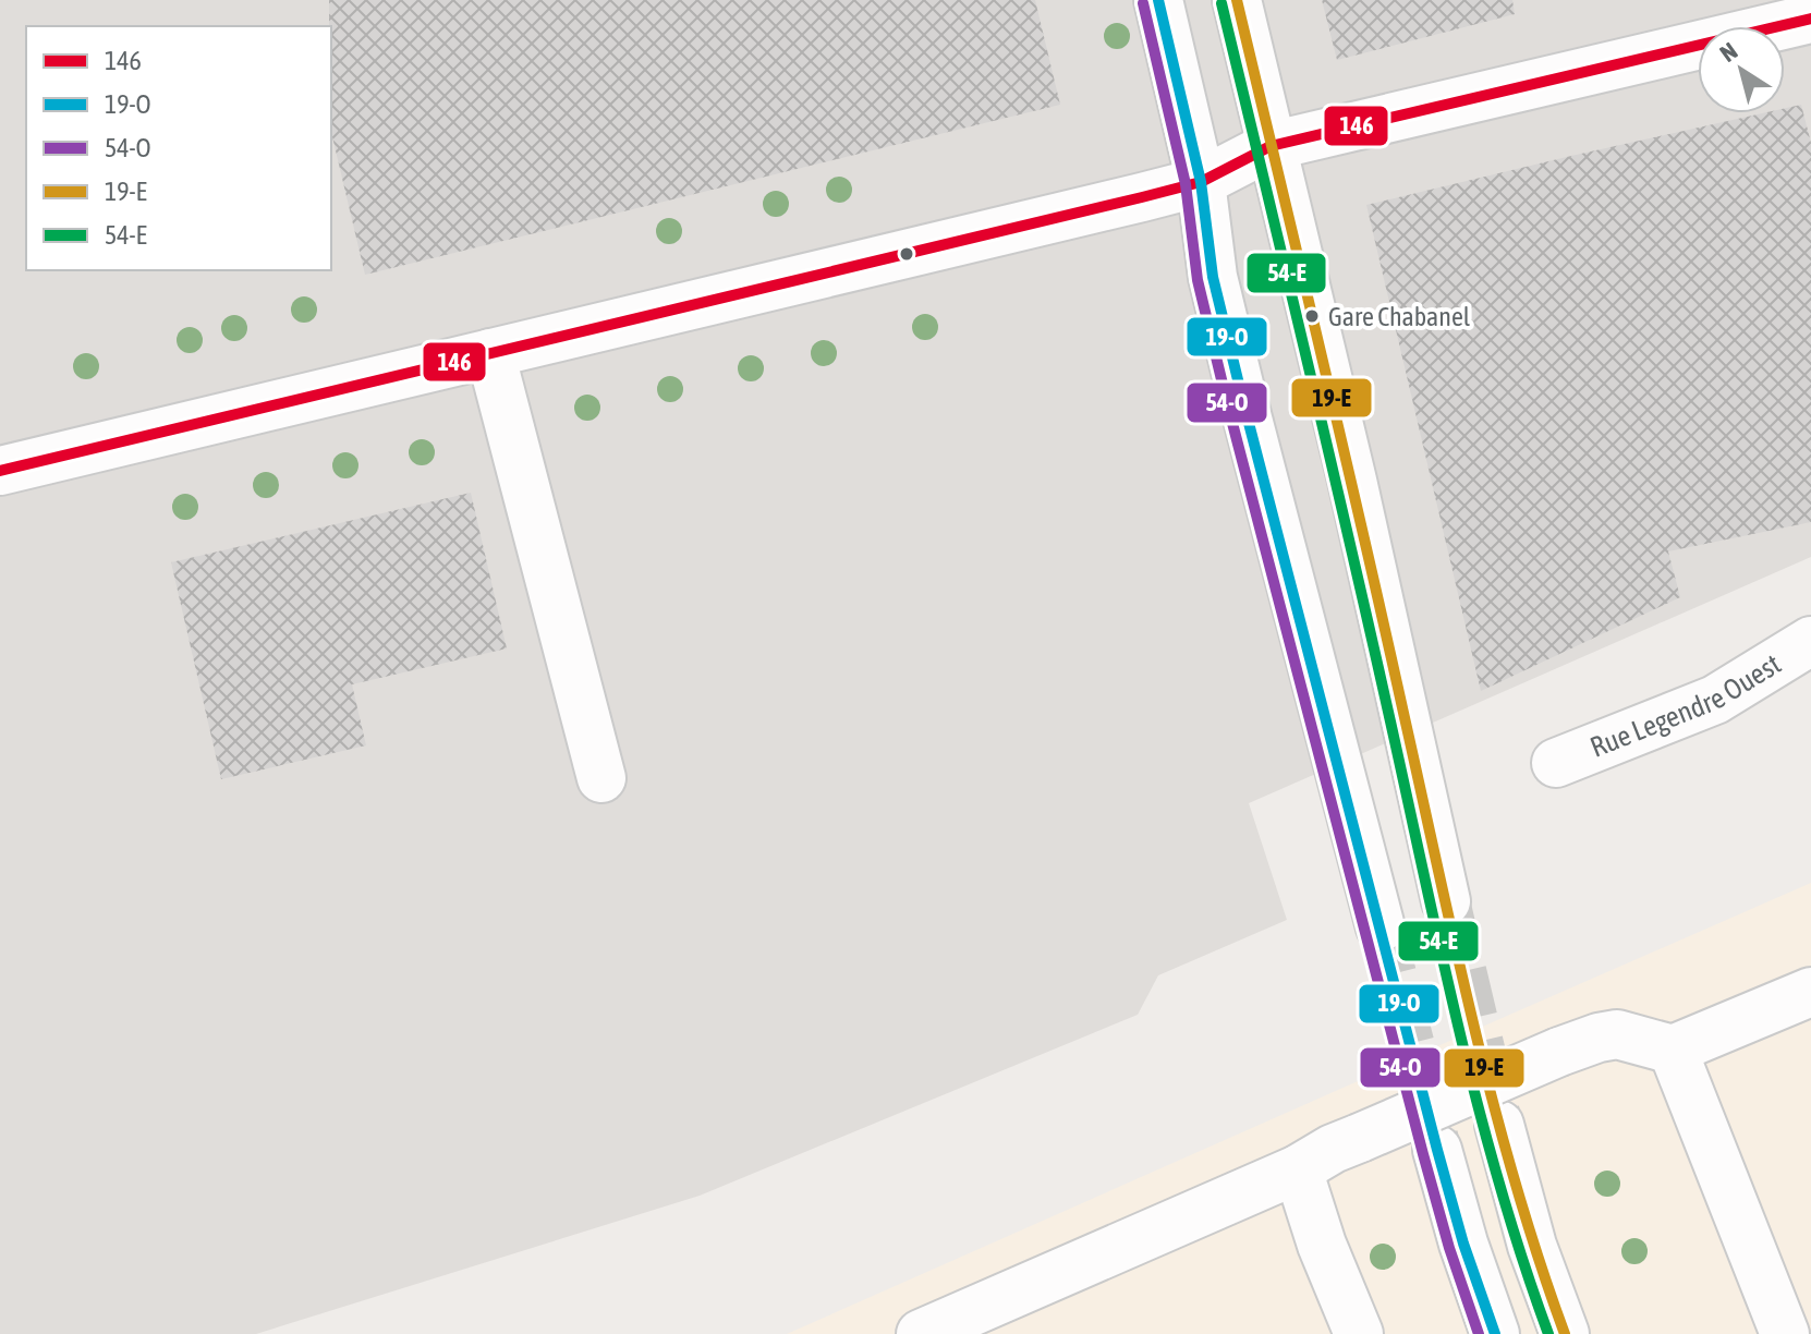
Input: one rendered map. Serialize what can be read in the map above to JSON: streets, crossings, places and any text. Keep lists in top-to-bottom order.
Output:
{
  "streets": {
    "street": ["Rue Legendre Ouest"]
  },
  "places": ["Gare Chabanel"],
  "lines": [
    "transit line 19-O",
    "transit line 19-E",
    "transit line 54-O",
    "transit line 54-E",
    "transit line 146"
  ],
  "legend": [
    "146",
    "19-O",
    "54-O",
    "19-E",
    "54-E"
  ],
  "north": "top left"
}
